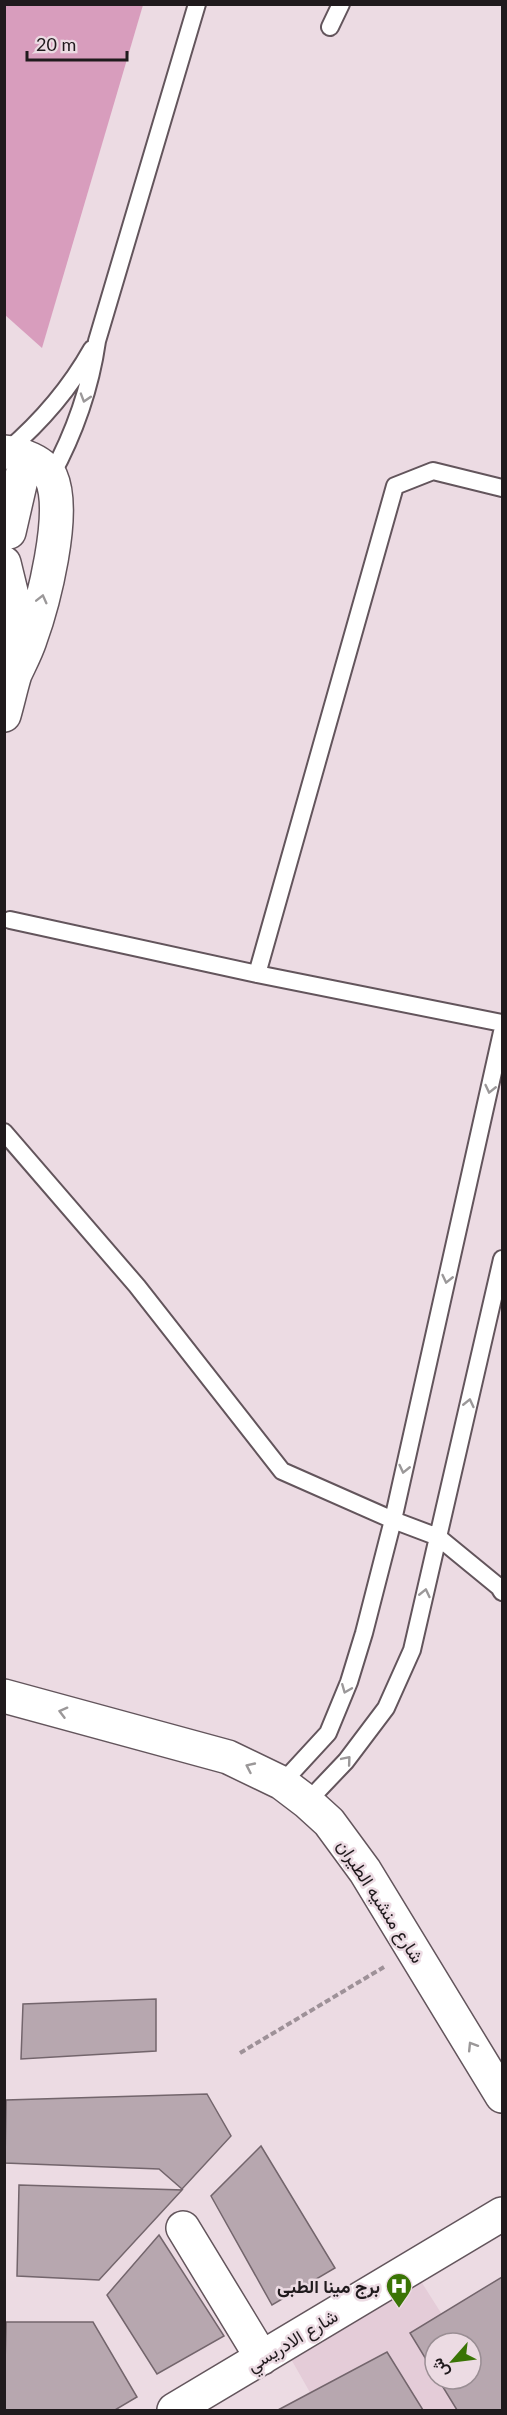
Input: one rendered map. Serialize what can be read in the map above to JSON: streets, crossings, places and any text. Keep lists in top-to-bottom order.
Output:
{
  "streets": {
    "street": ["شارع منشيه الطيران", "شارع الادريسي"]
  },
  "one_way": ["شارع منشيه الطيران"],
  "places": {
    "hospital": ["برج مينا الطبى"]
  },
  "scale_bar": "20 m",
  "north": "bottom left"
}
